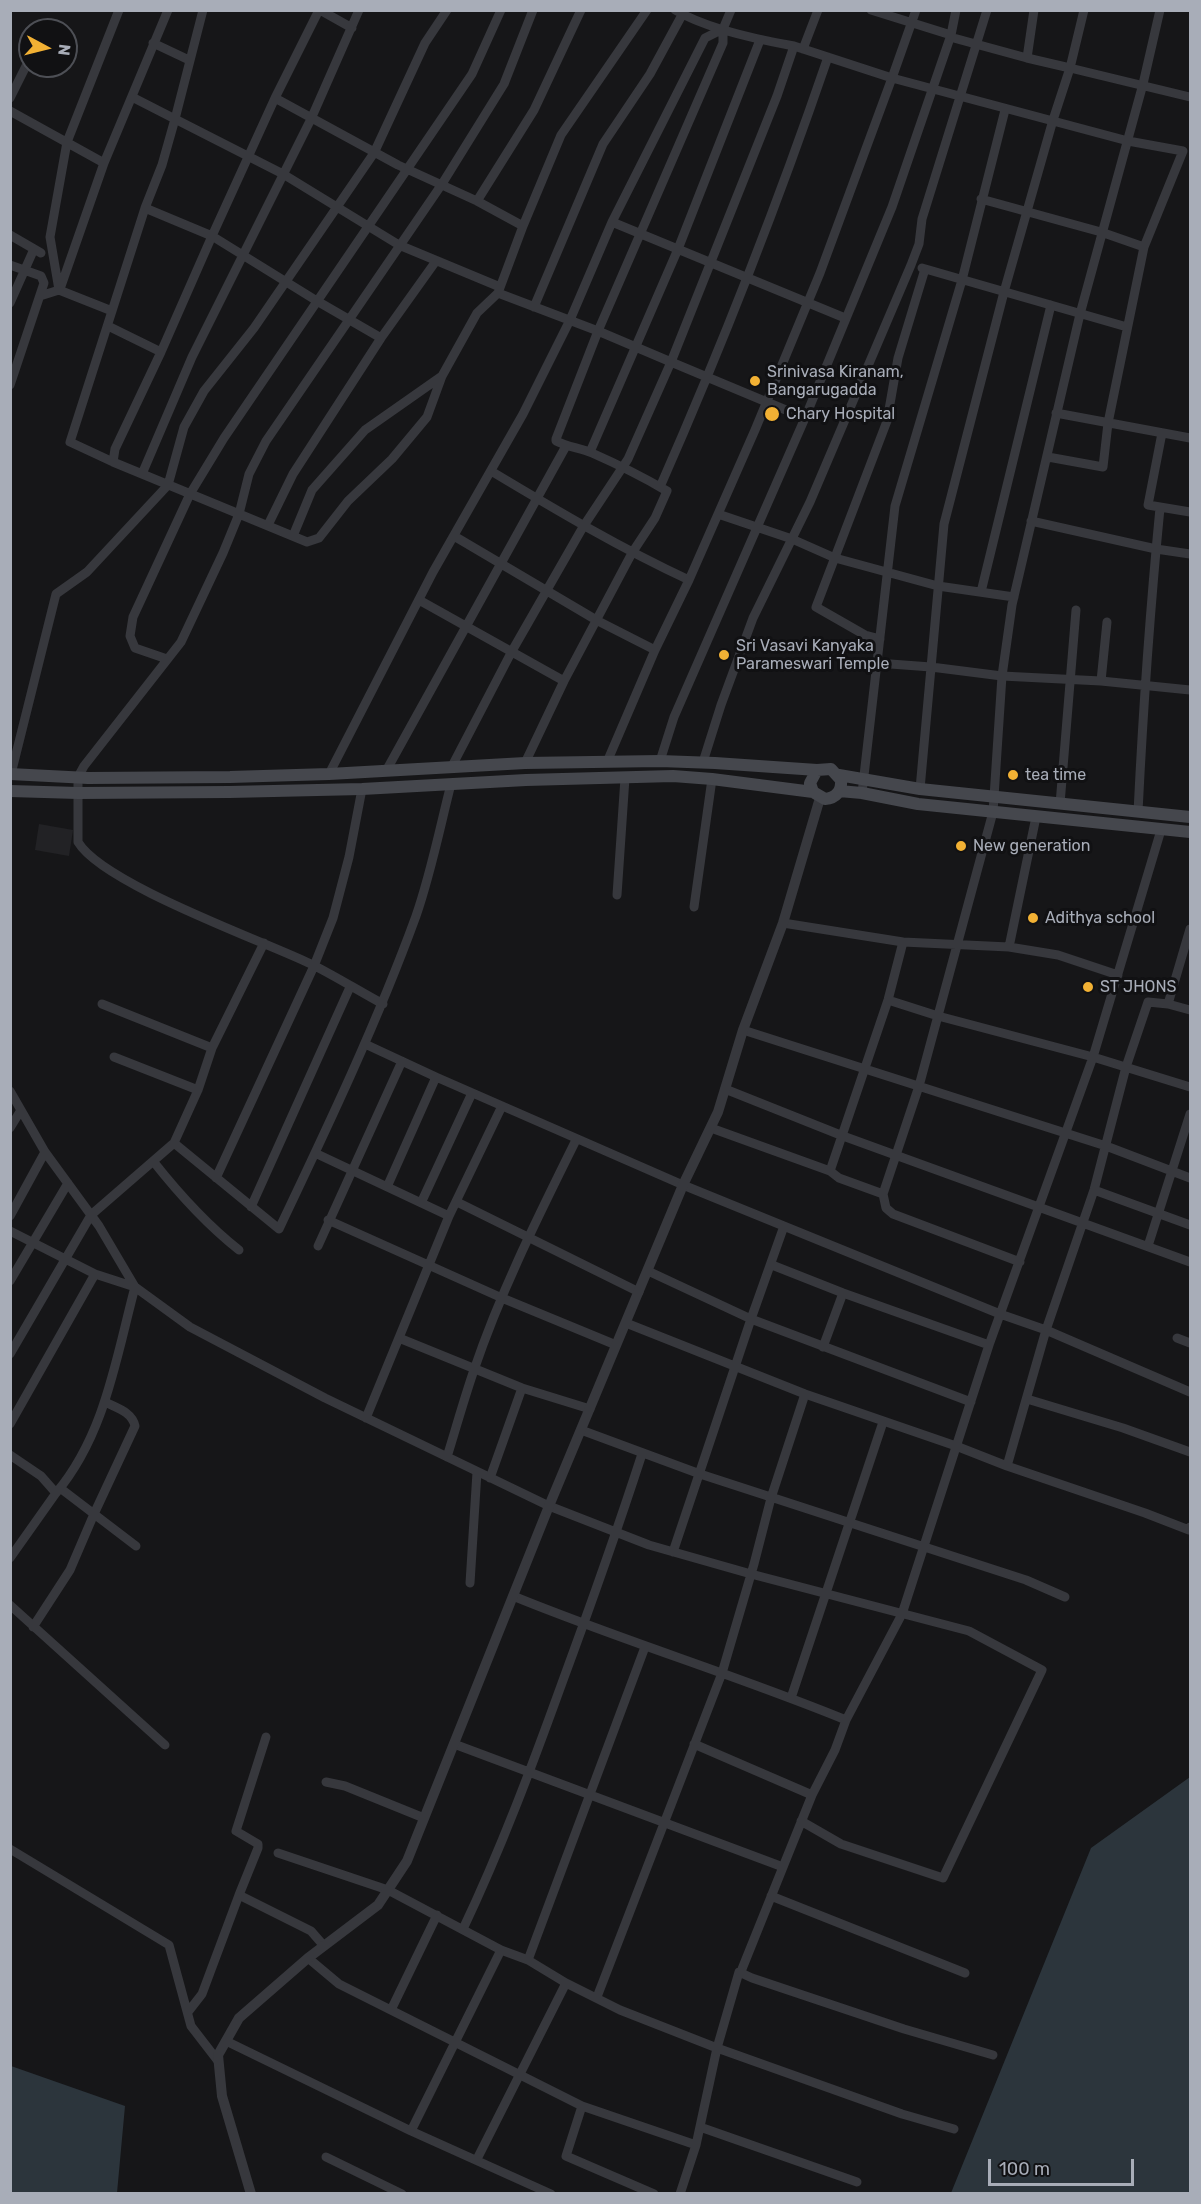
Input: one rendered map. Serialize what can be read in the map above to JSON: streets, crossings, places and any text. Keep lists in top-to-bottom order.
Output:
{
  "places": [
    "Srinivasa Kiranam, Bangarugadda",
    "Chary Hospital",
    "Sri Vasavi Kanyaka Parameswari Temple",
    "tea time",
    "New generation",
    "Adithya school",
    "ST JHONS"
  ],
  "scale_bar": "100 m",
  "north": "right"
}
